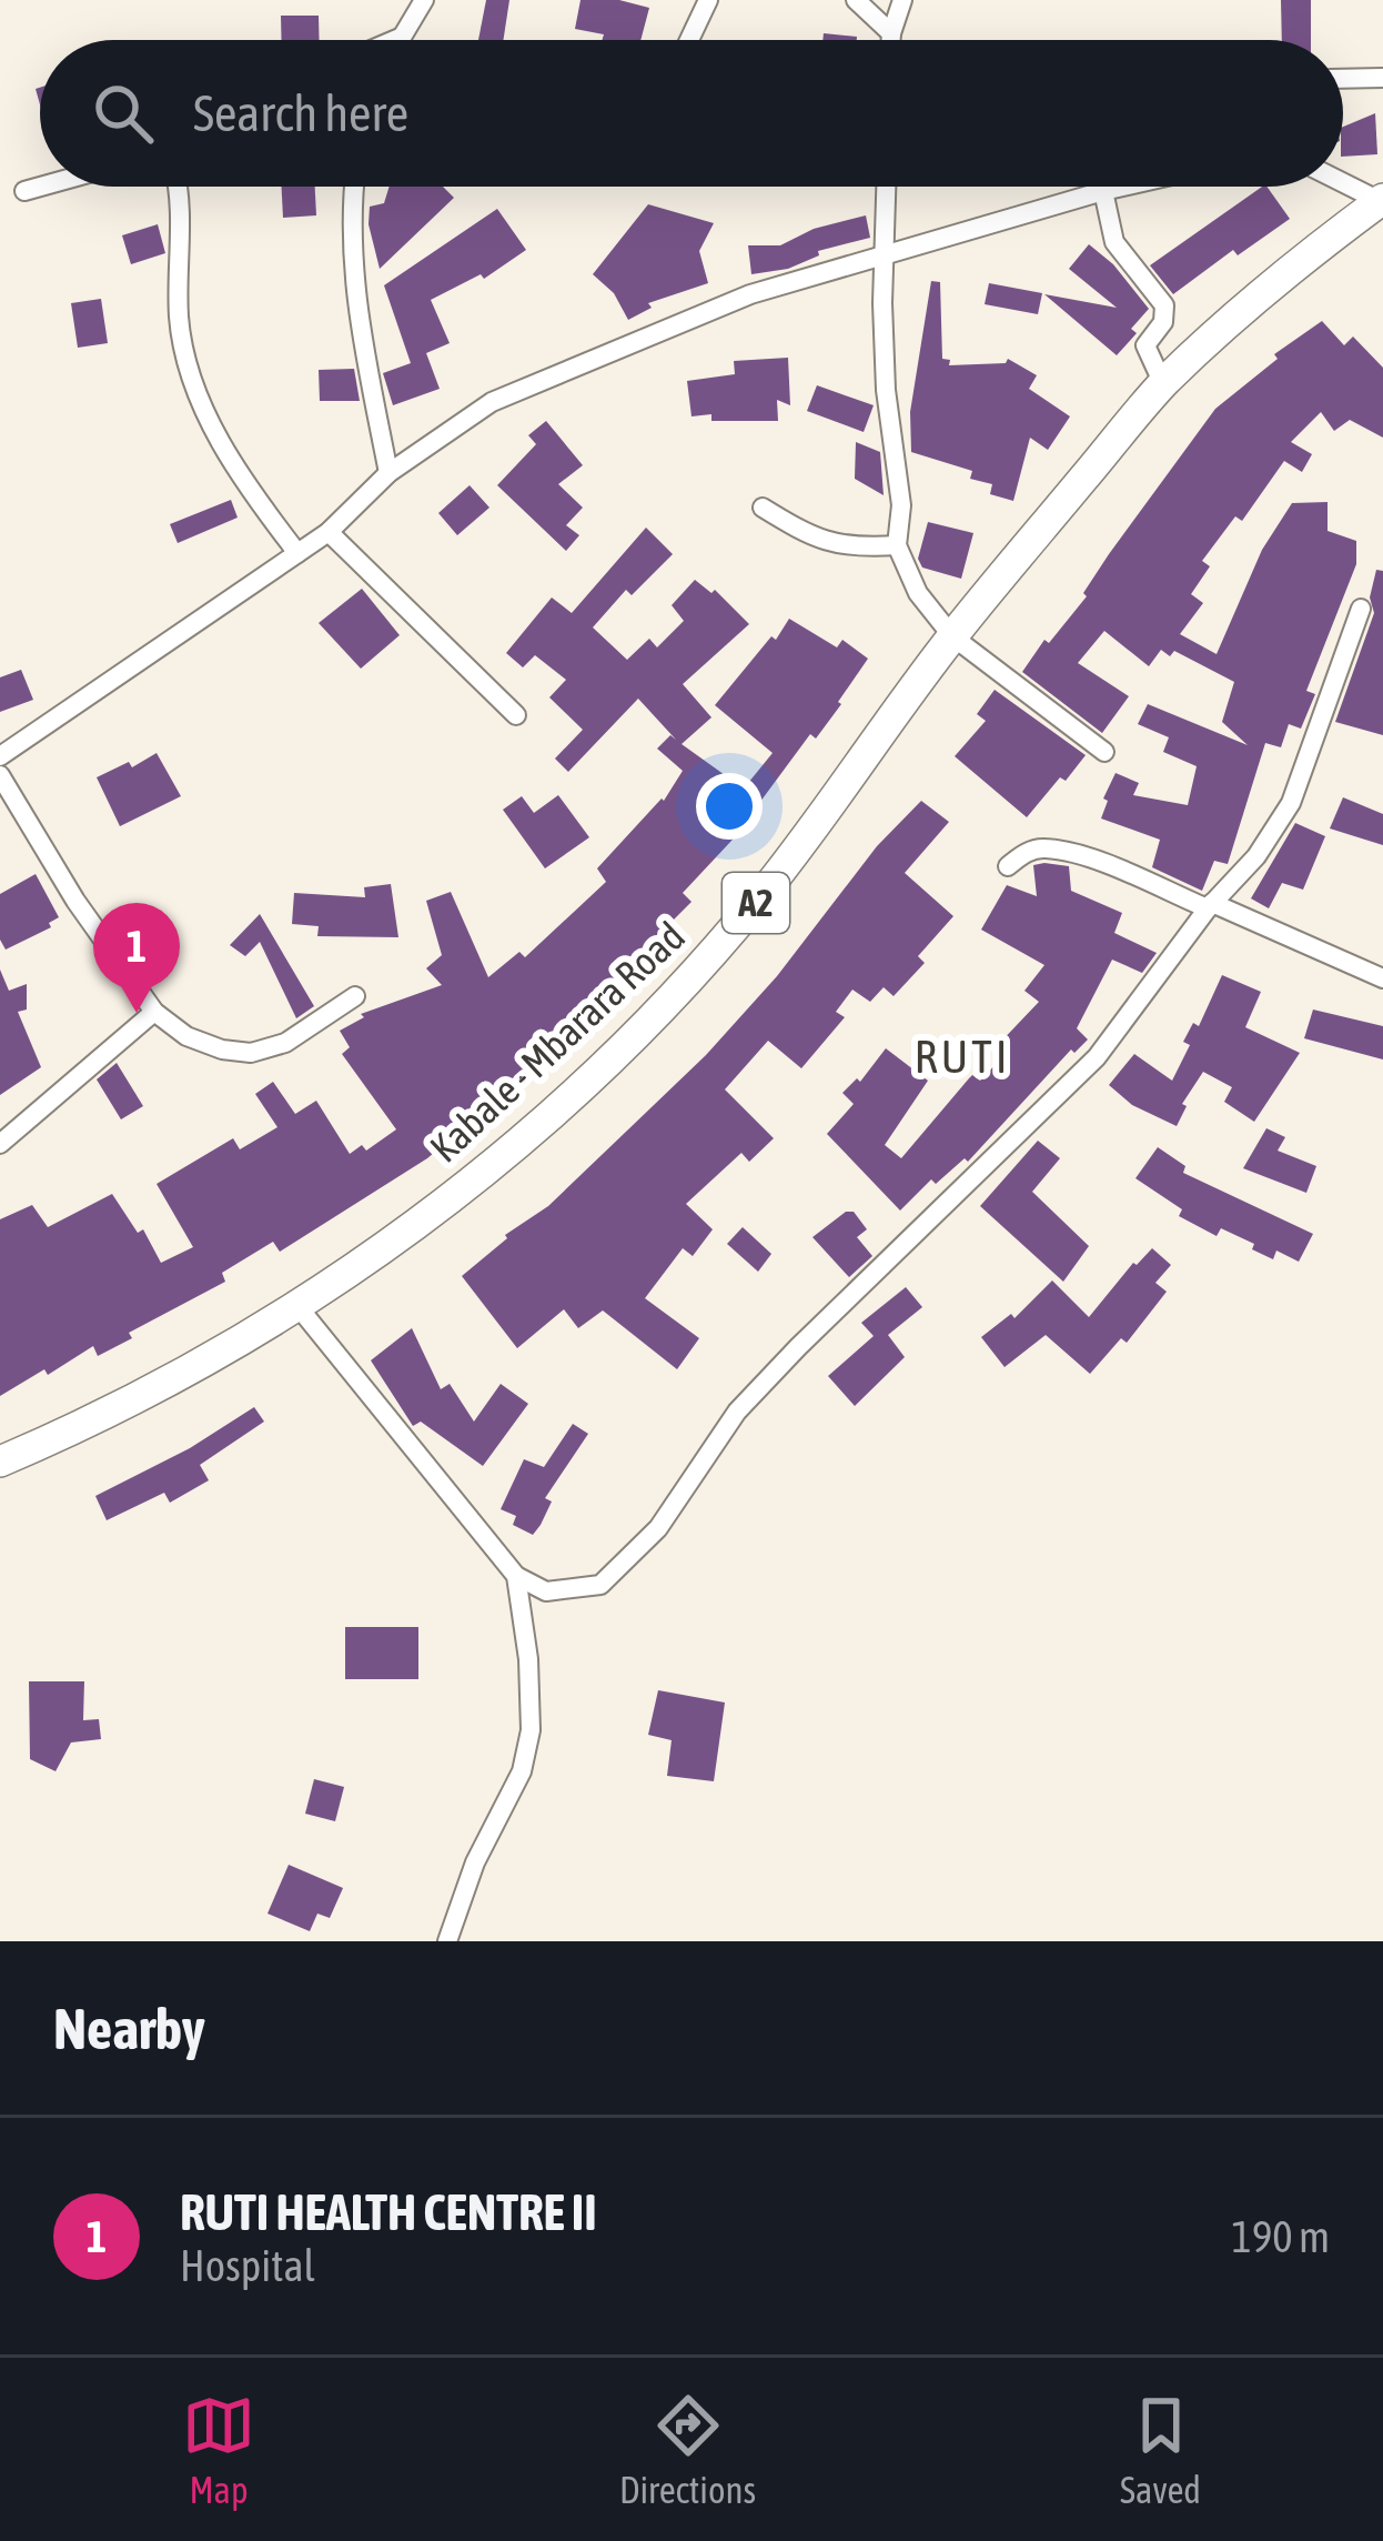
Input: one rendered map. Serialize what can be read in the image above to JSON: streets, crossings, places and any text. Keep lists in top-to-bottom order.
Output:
{
  "streets": {
    "main road": ["A2", "Kabale - Mbarara Road"]
  },
  "districts": ["RUTI"],
  "page": {
    "search": "Search here",
    "pins": "1",
    "heading": "Nearby",
    "list": [
      {
        "mark": "1",
        "name": "RUTI HEALTH CENTRE II",
        "note": "Hospital",
        "value": "190 m"
      }
    ],
    "nav": ["Map", "Directions", "Saved"]
  }
}
